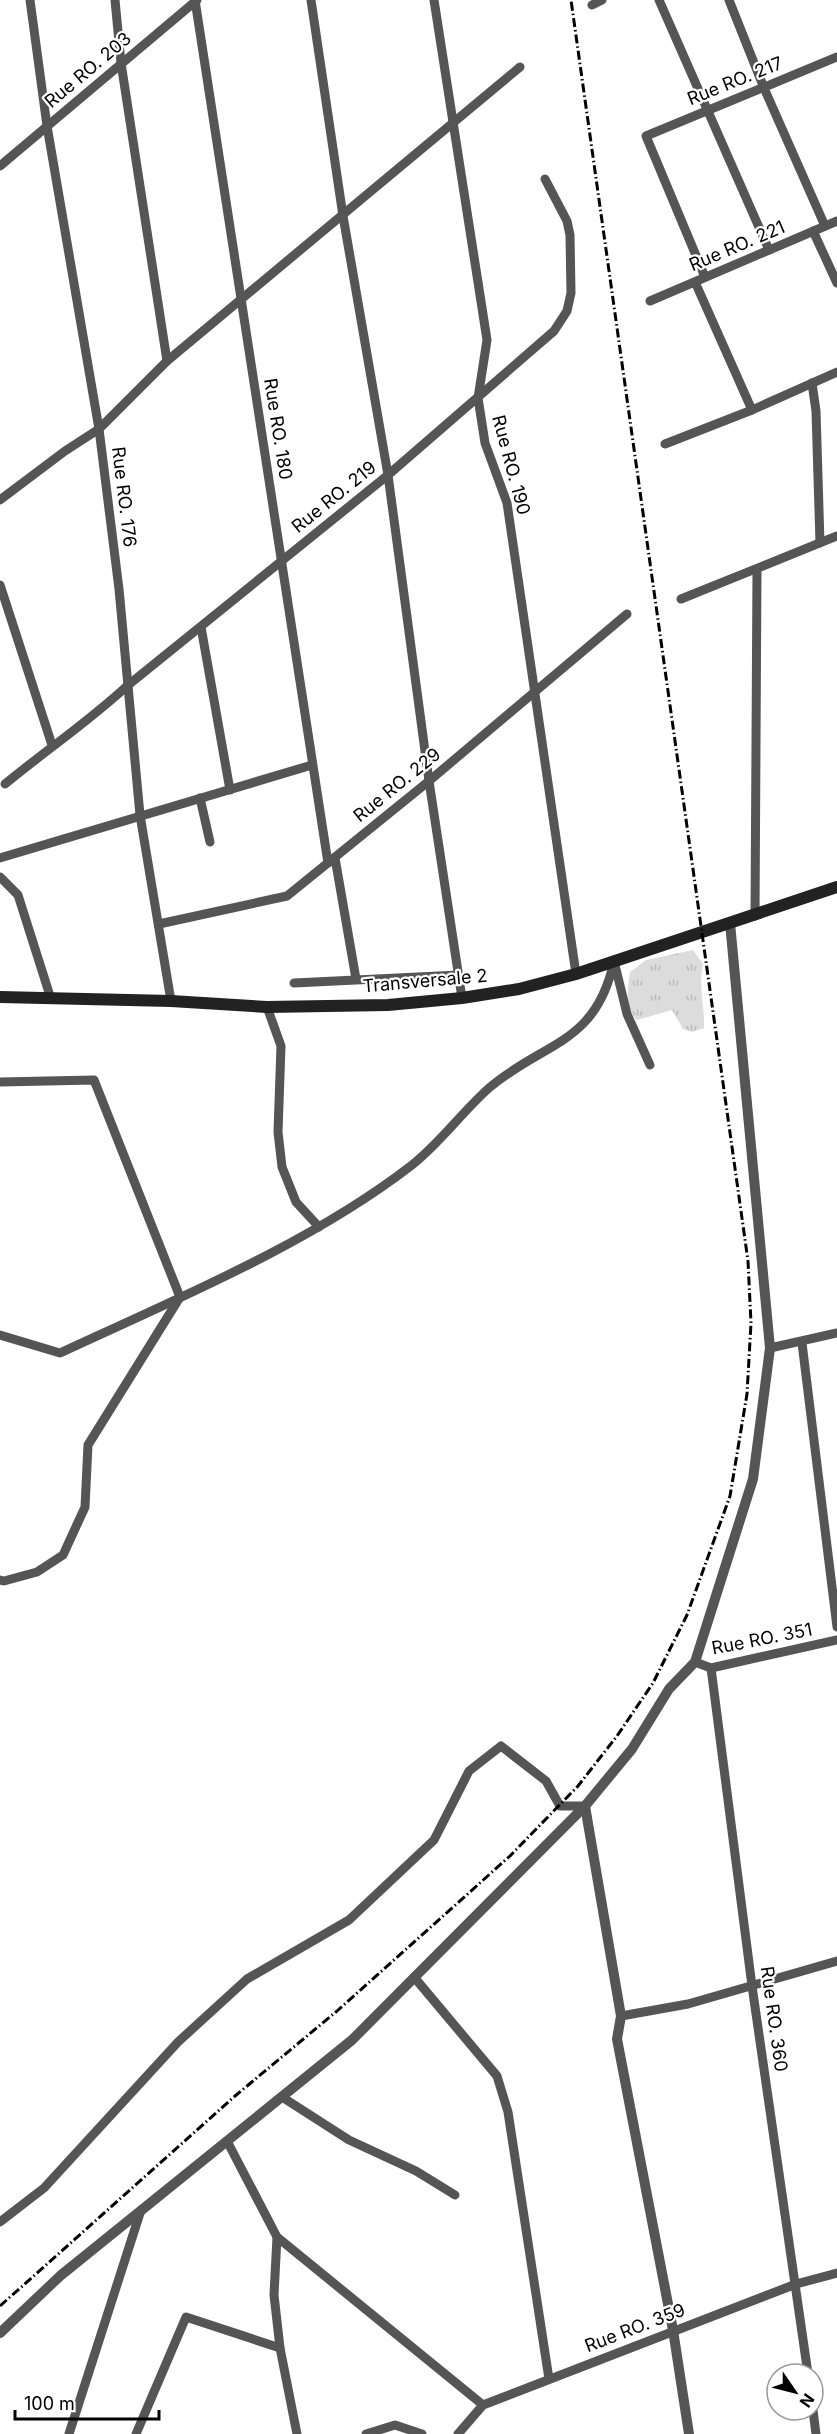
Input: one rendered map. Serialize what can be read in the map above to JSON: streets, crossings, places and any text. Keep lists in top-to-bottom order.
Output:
{
  "streets": {
    "main road": ["Transversale 2"],
    "street": [
      "Rue RO. 203",
      "Rue RO. 217",
      "Rue RO. 221",
      "Rue RO. 180",
      "Rue RO. 190",
      "Rue RO. 176",
      "Rue RO. 219",
      "Rue RO. 229",
      "Rue RO. 351",
      "Rue RO. 360",
      "Rue RO. 359"
    ]
  },
  "crossings": [
    ["Rue RO. 203", "Rue RO. 180"],
    ["Rue RO. 203", "Rue RO. 176"],
    ["Rue RO. 217", "Rue RO. 221"],
    ["Rue RO. 180", "Rue RO. 219"],
    ["Rue RO. 180", "Rue RO. 229"],
    ["Rue RO. 190", "Rue RO. 219"],
    ["Rue RO. 190", "Rue RO. 229"],
    ["Rue RO. 190", "Transversale 2"],
    ["Rue RO. 176", "Rue RO. 219"],
    ["Rue RO. 176", "Rue RO. 229"],
    ["Rue RO. 176", "Transversale 2"],
    ["Rue RO. 351", "Rue RO. 360"],
    ["Rue RO. 360", "Rue RO. 359"]
  ],
  "scale_bar": "100 m",
  "north": "bottom right"
}
